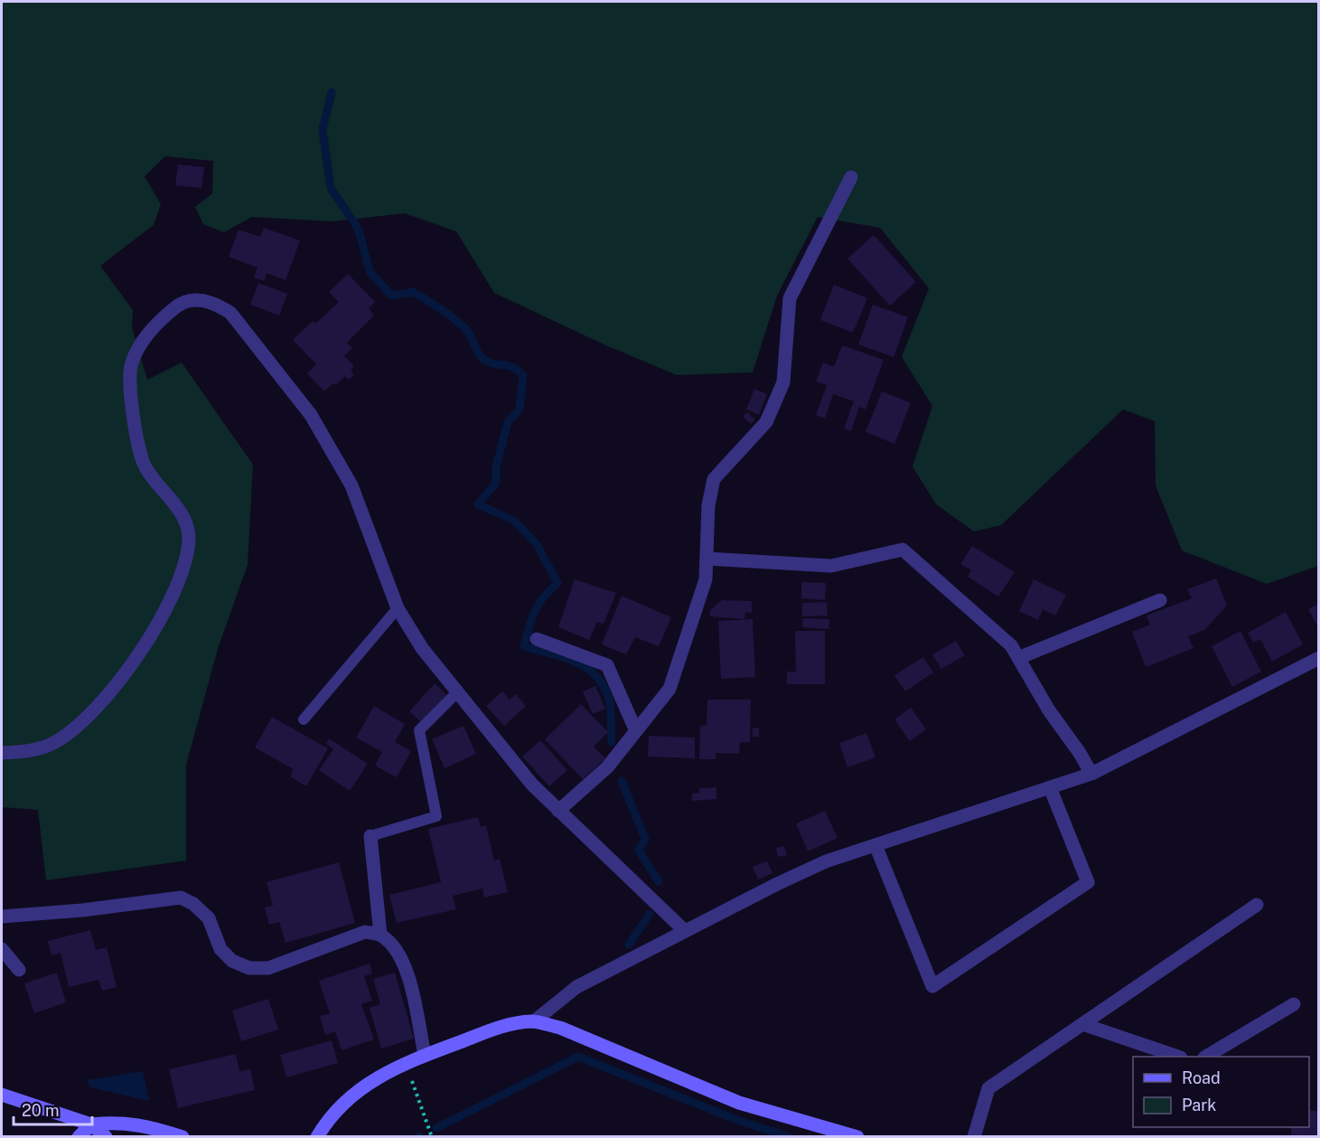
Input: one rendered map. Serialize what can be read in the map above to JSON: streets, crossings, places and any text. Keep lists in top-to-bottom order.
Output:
{
  "legend": ["Road", "Park"],
  "scale_bar": "20 m"
}
